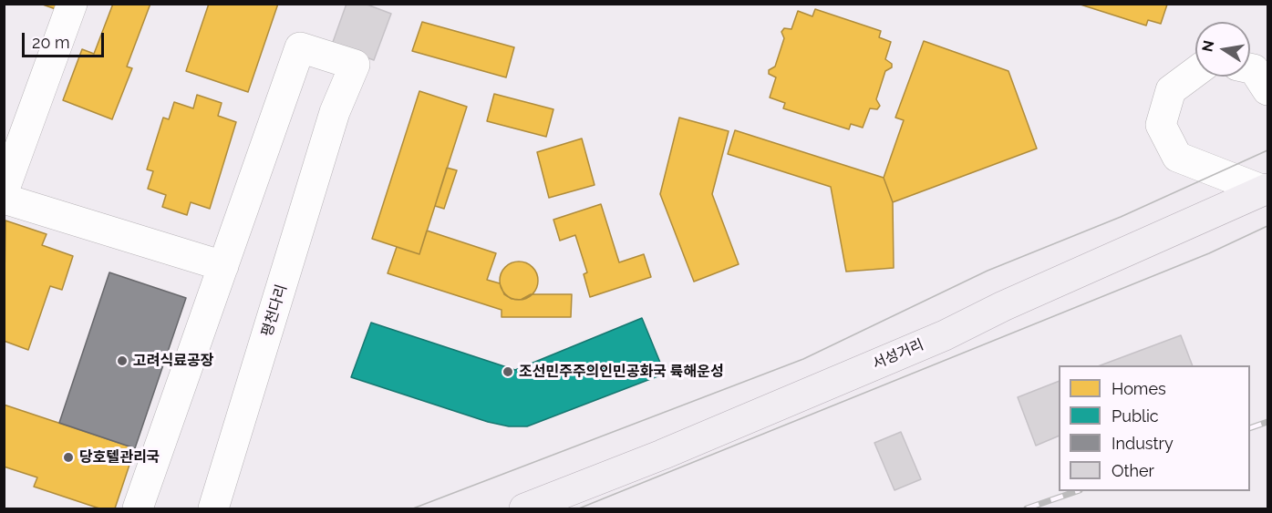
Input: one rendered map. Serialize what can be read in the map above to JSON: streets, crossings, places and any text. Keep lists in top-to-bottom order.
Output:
{
  "streets": {
    "main road": ["서성거리"],
    "street": ["평천다리"]
  },
  "places": ["고려식료공장", "조선민주주의인민공화국 륙해운성", "당호텔관리국"],
  "legend": [
    "Homes",
    "Public",
    "Industry",
    "Other"
  ],
  "scale_bar": "20 m",
  "north": "left"
}
